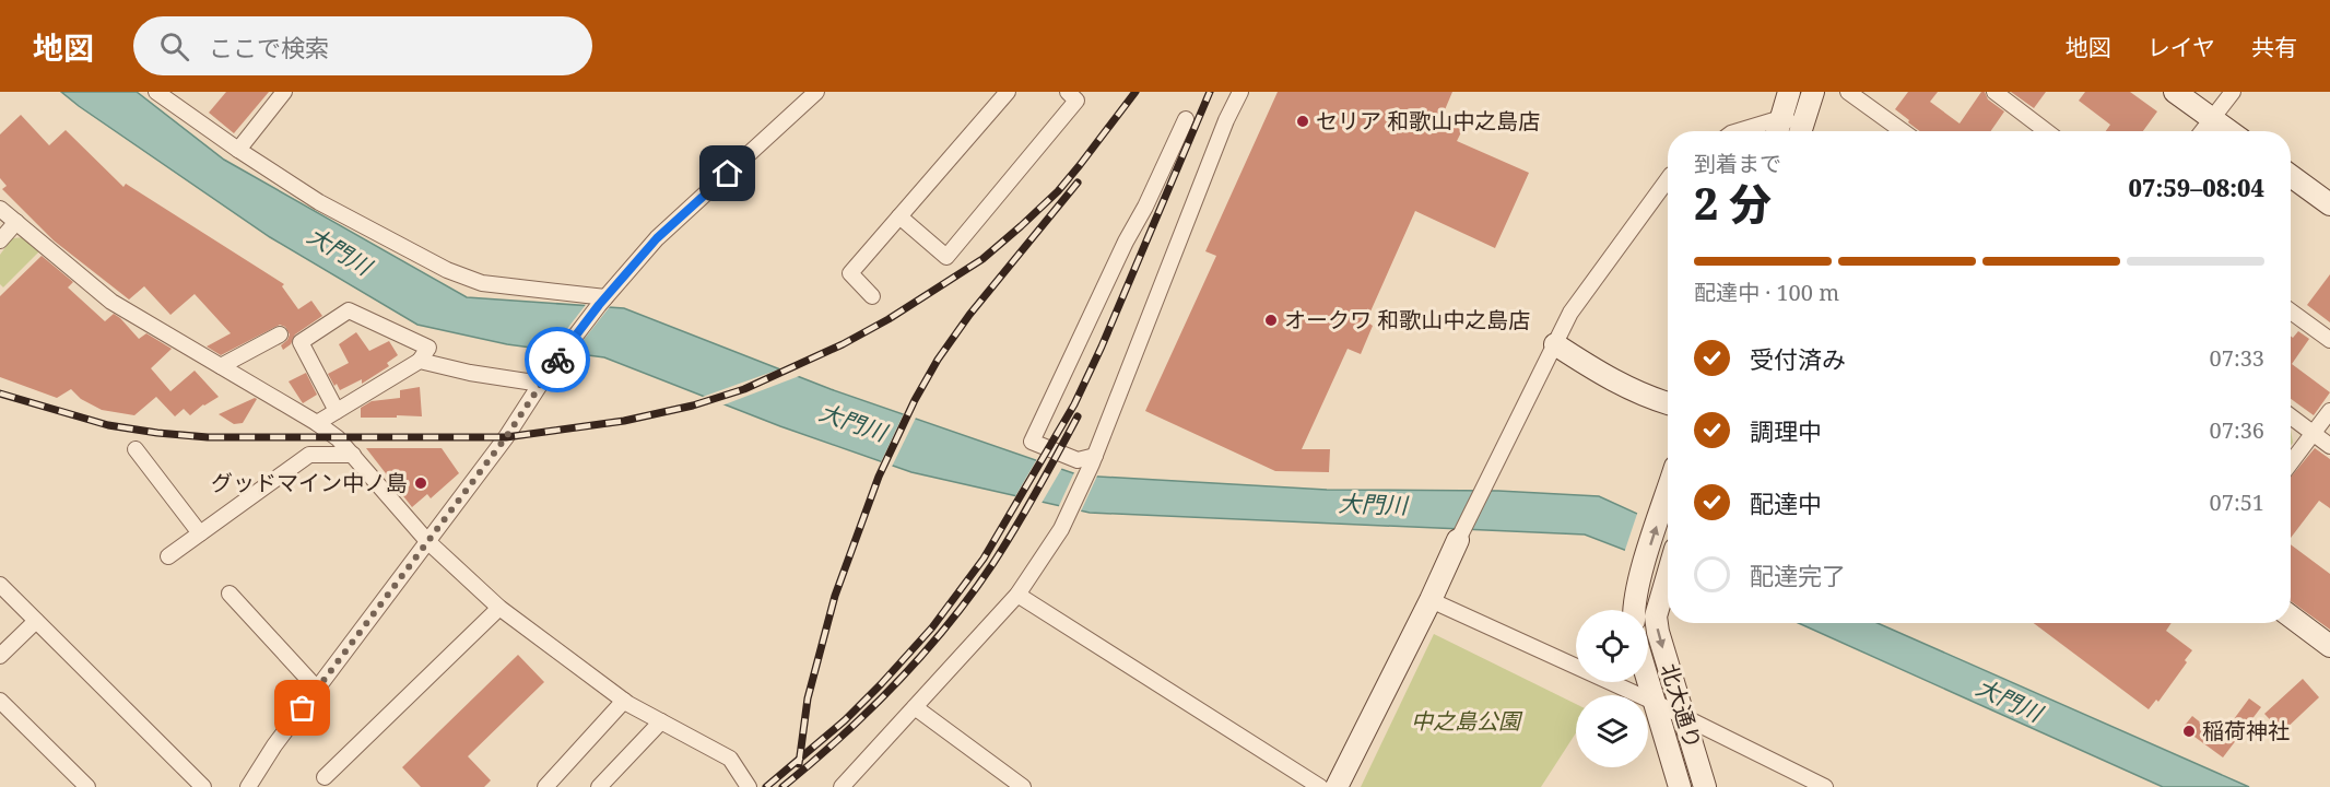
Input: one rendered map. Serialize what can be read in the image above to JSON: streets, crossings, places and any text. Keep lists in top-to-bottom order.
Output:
{
  "streets": {
    "street": ["北大通り"]
  },
  "water": ["大門川"],
  "parks": ["中之島公園"],
  "places": [
    "セリア 和歌山中之島店",
    "オークワ 和歌山中之島店",
    "グッドマイン中ノ島",
    "稲荷神社"
  ],
  "page": {
    "header": "地図",
    "search": "ここで検索",
    "nav": ["地図", "レイヤ", "共有"],
    "heading": ["2 分", "到着まで", "07:59–08:04"],
    "bar": "配達中 · 100 m",
    "list": [
      ["受付済み", "07:33"],
      ["調理中", "07:36"],
      ["配達中", "07:51"],
      "配達完了"
    ]
  }
}
